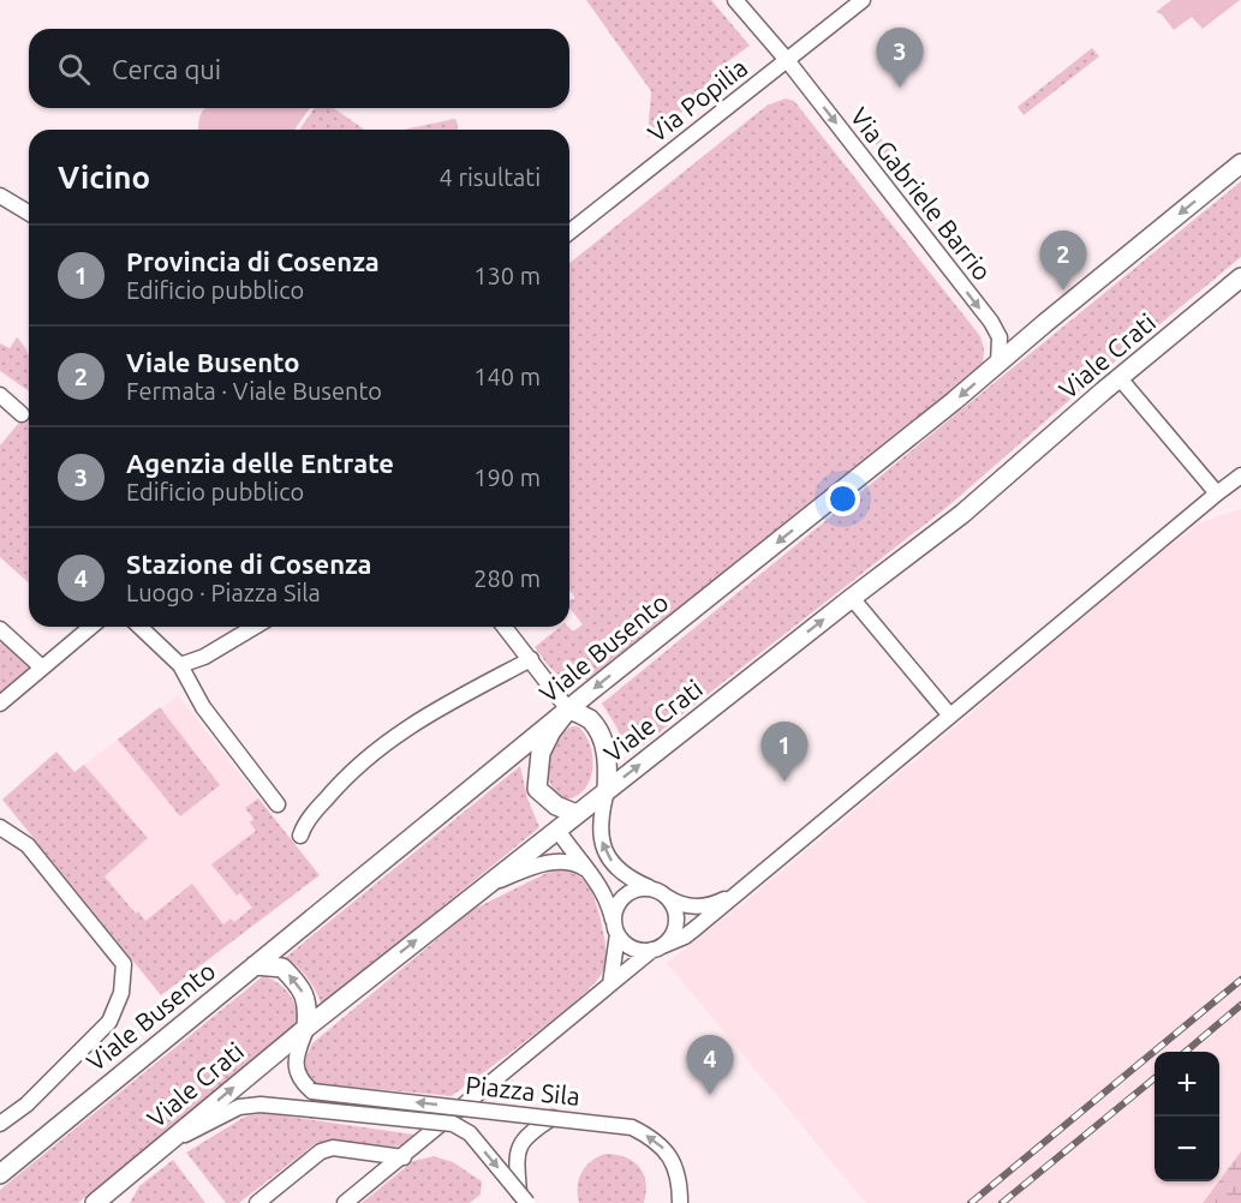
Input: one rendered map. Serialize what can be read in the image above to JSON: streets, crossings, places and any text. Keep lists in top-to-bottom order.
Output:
{
  "streets": {
    "main road": ["Viale Crati", "Viale Busento"],
    "street": ["Via Popilia", "Via Gabriele Barrio", "Piazza Sila"]
  },
  "crossings": [
    ["Via Popilia", "Via Gabriele Barrio"],
    ["Via Gabriele Barrio", "Viale Busento"],
    ["Viale Crati", "Viale Busento"],
    ["Viale Crati", "Piazza Sila"]
  ],
  "one_way": ["Via Gabriele Barrio", "Viale Crati", "Viale Busento"],
  "page": {
    "pins": [
      "3",
      "2",
      "1",
      "4"
    ],
    "search": "Cerca qui",
    "heading": ["Vicino", "4 risultati"],
    "list": [
      {
        "mark": "1",
        "name": "Provincia di Cosenza",
        "note": "Edificio pubblico",
        "value": "130 m"
      },
      {
        "mark": "2",
        "name": "Viale Busento",
        "note": "Fermata · Viale Busento",
        "value": "140 m"
      },
      {
        "mark": "3",
        "name": "Agenzia delle Entrate",
        "note": "Edificio pubblico",
        "value": "190 m"
      },
      {
        "mark": "4",
        "name": "Stazione di Cosenza",
        "note": "Luogo · Piazza Sila",
        "value": "280 m"
      }
    ],
    "map_buttons": ["+", "−"]
  }
}
